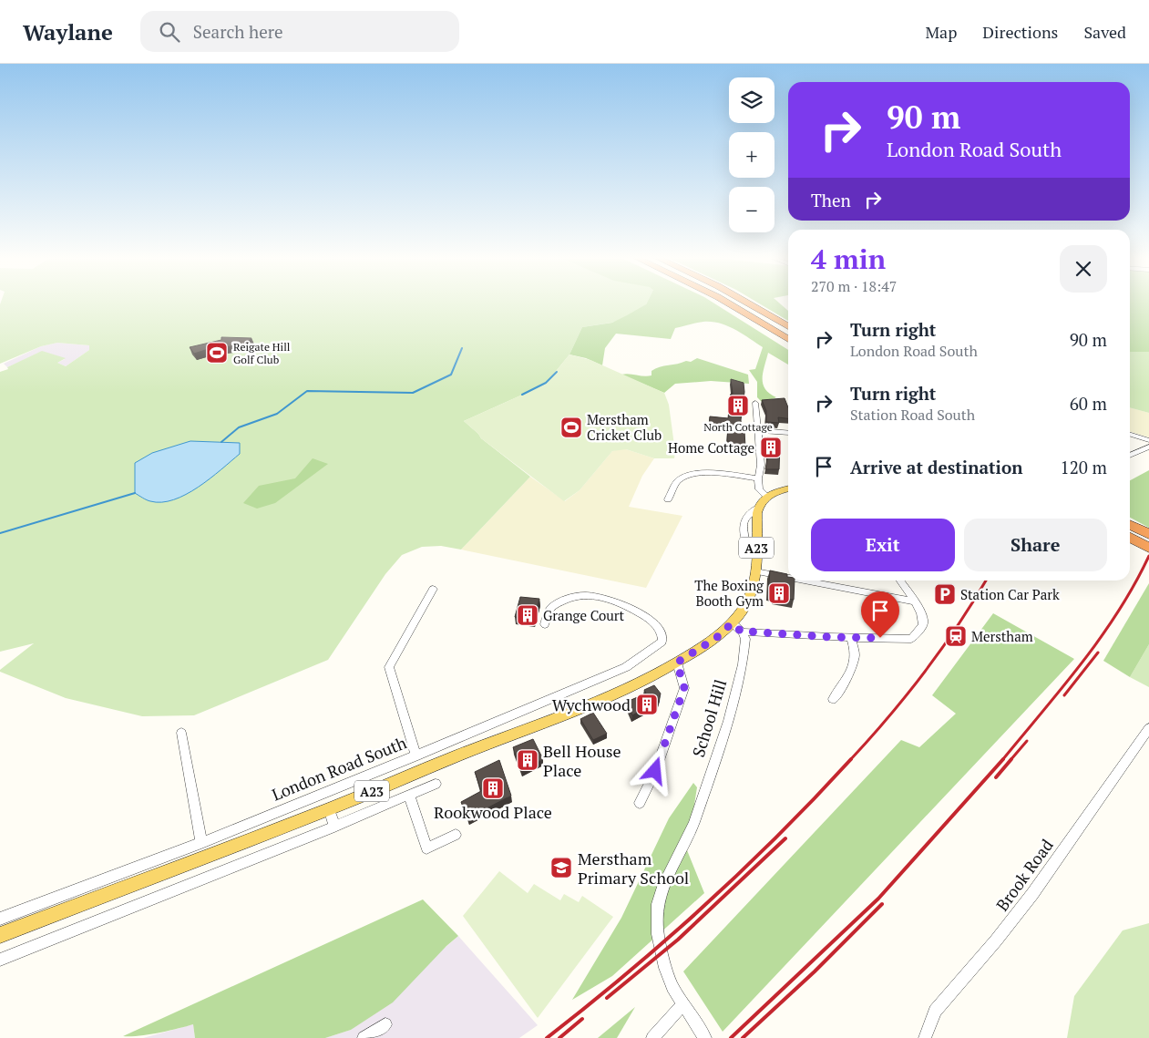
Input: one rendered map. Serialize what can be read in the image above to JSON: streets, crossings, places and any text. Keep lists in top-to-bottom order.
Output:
{
  "streets": {
    "main road": ["A23"],
    "street": ["School Hill", "London Road South", "Brook Road"]
  },
  "places": {
    "sports": ["Reigate Hill Golf Club", "Merstham Cricket Club"],
    "building": [
      "North Cottage",
      "Home Cottage",
      "The Boxing Booth Gym",
      "Grange Court",
      "Wychwood",
      "Bell House Place",
      "Rookwood Place"
    ],
    "parking": ["Station Car Park"],
    "station": ["Merstham"],
    "school or university": ["Merstham Primary School"]
  },
  "page": {
    "header": "Waylane",
    "search": "Search here",
    "nav": ["Map", "Directions", "Saved"],
    "map_buttons": ["+", "−"],
    "turn": ["90 m", "London Road South"],
    "then": "Then",
    "heading": ["4 min", "270 m · 18:47"],
    "list": [
      {
        "name": "Turn right",
        "note": "London Road South",
        "value": "90 m"
      },
      {
        "name": "Turn right",
        "note": "Station Road South",
        "value": "60 m"
      },
      {
        "name": "Arrive at destination",
        "value": "120 m"
      }
    ],
    "buttons": ["Exit", "Share"]
  }
}
